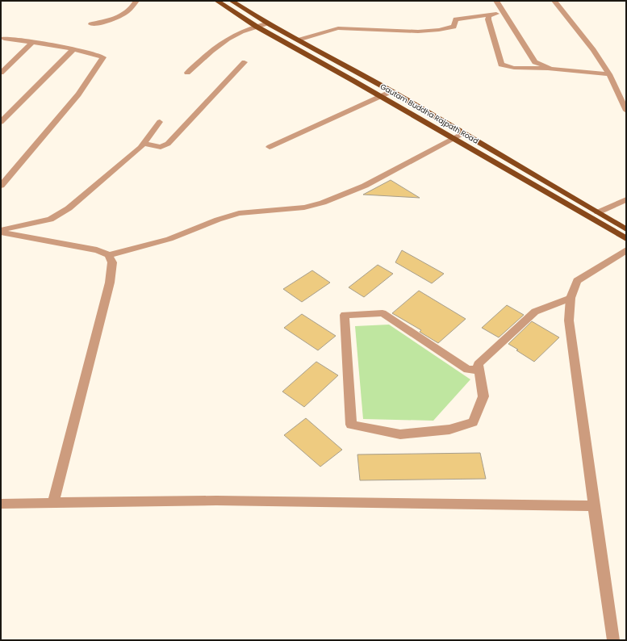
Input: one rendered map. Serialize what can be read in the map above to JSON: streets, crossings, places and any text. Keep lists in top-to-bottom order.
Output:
{
  "streets": {
    "highway": ["Gautam Buddha Rajpath Road"]
  }
}
